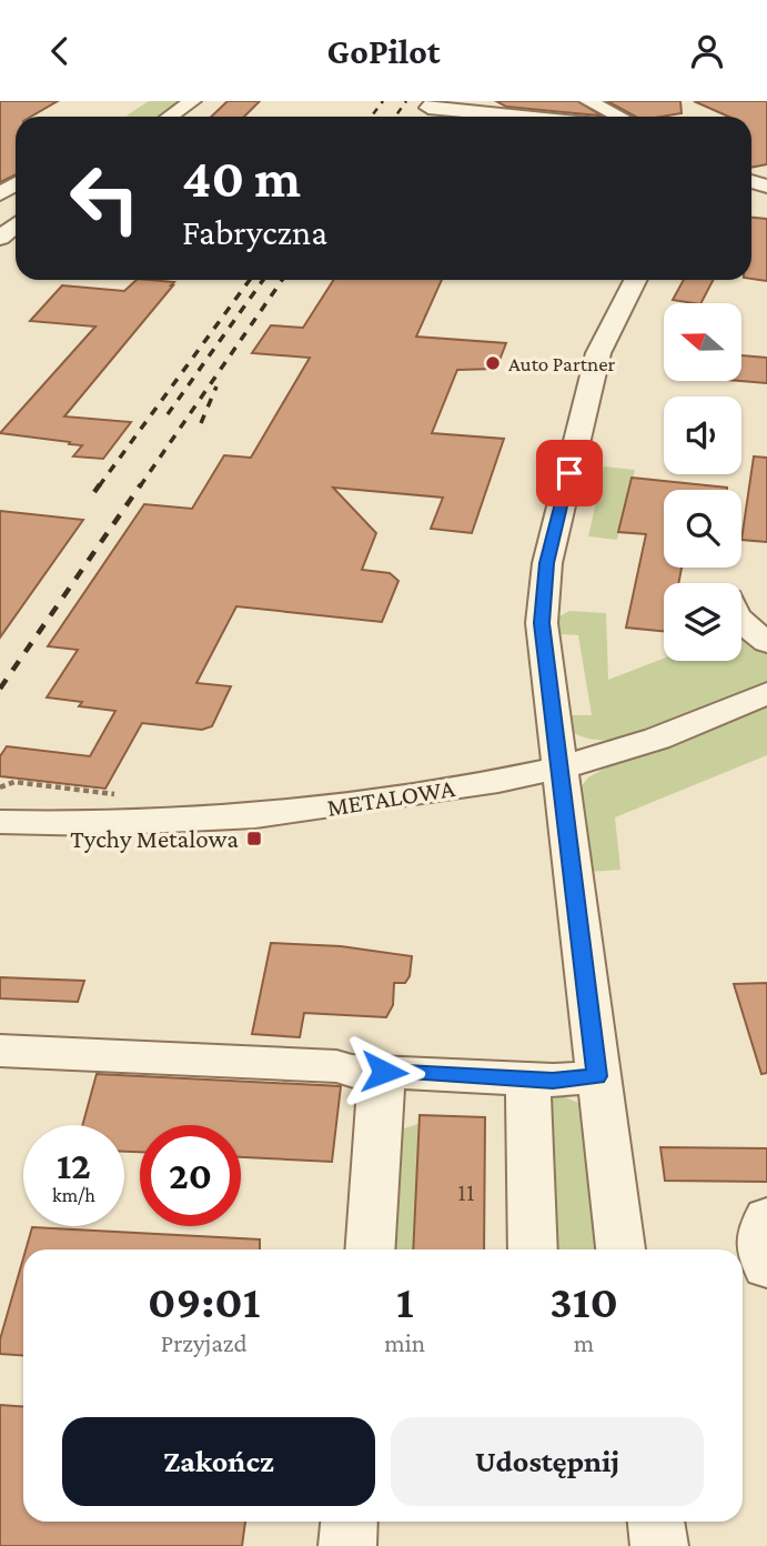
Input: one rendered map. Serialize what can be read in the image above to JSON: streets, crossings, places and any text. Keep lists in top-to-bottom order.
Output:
{
  "streets": {
    "street": ["METALOWA"]
  },
  "places": {
    "other": ["Auto Partner"],
    "transit": ["Tychy Metalowa"]
  },
  "house_numbers": ["11"],
  "north": "left",
  "page": {
    "header": "GoPilot",
    "turn": ["40 m", "Fabryczna"],
    "speed": "12 km/h",
    "limit": "20",
    "eta": [
      "09:01",
      "Przyjazd",
      "1",
      "min",
      "310",
      "m"
    ],
    "buttons": ["Zakończ", "Udostępnij"]
  }
}
